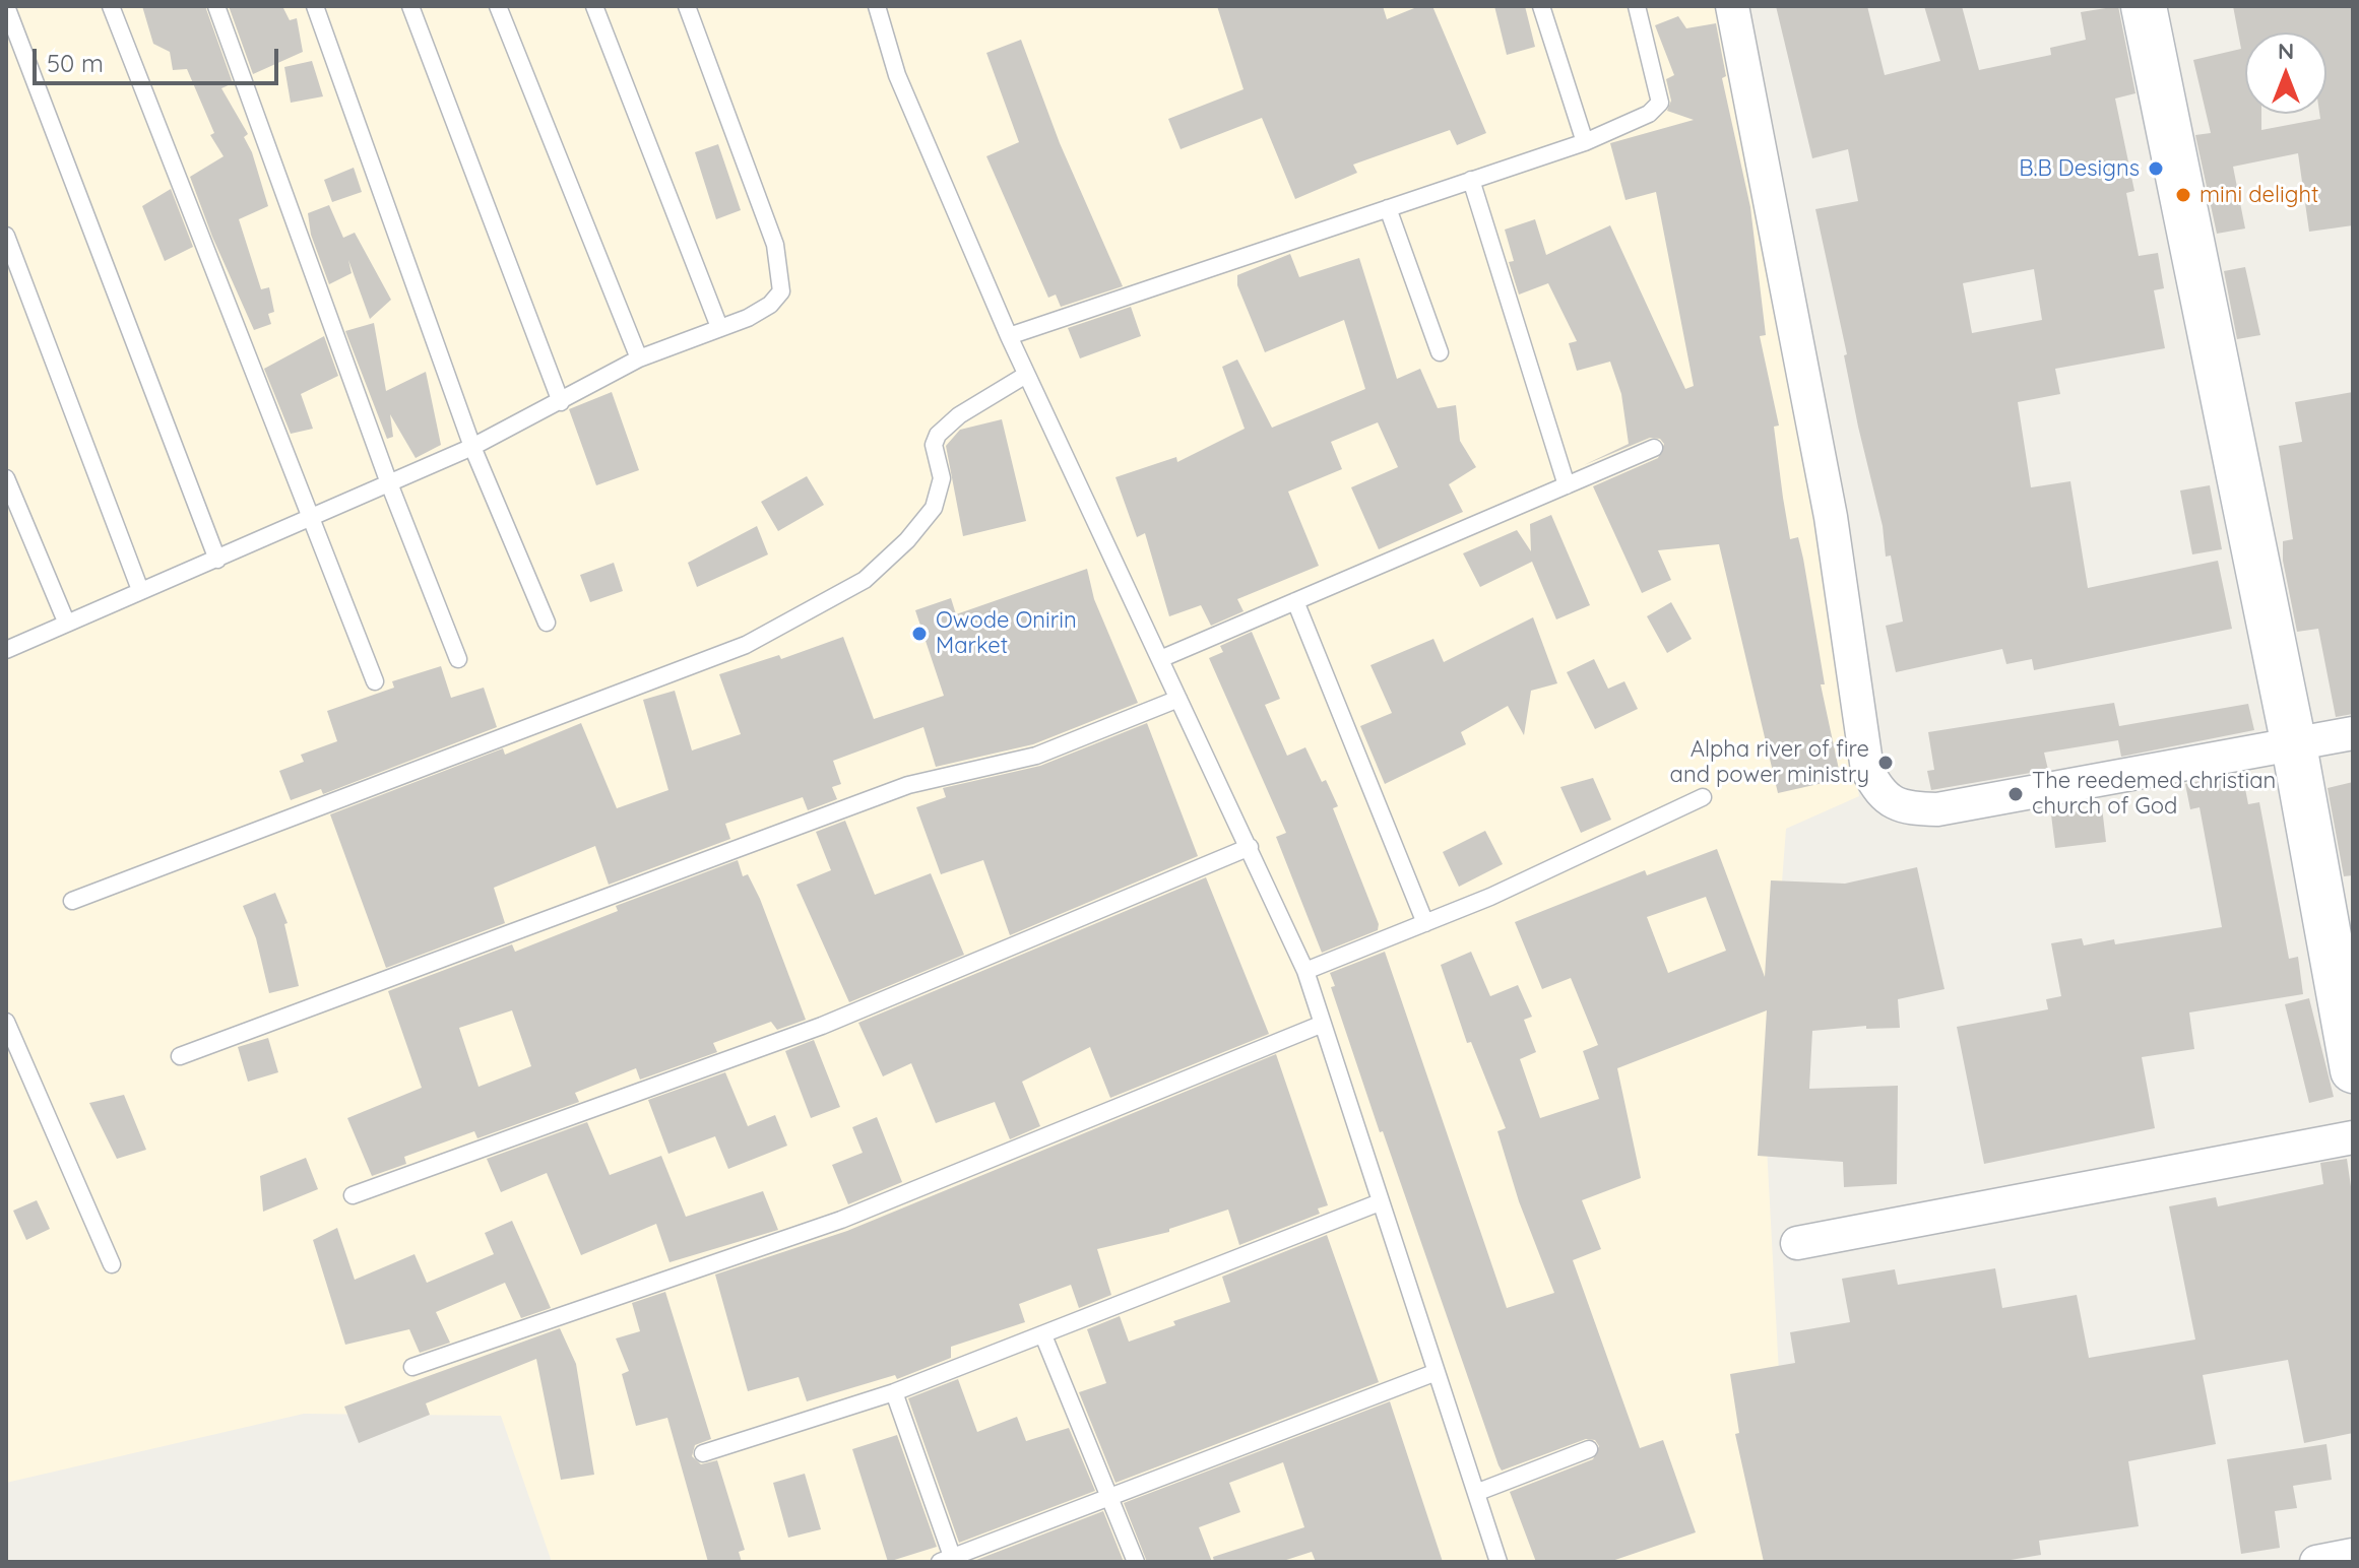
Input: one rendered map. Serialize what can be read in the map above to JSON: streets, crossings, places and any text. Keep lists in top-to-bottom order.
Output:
{
  "places": [
    "B.B Designs",
    "mini delight",
    "Owode Onirin Market",
    "Alpha river of fire and power ministry",
    "The reedemed christian church of God"
  ],
  "scale_bar": "50 m",
  "north": "top"
}
